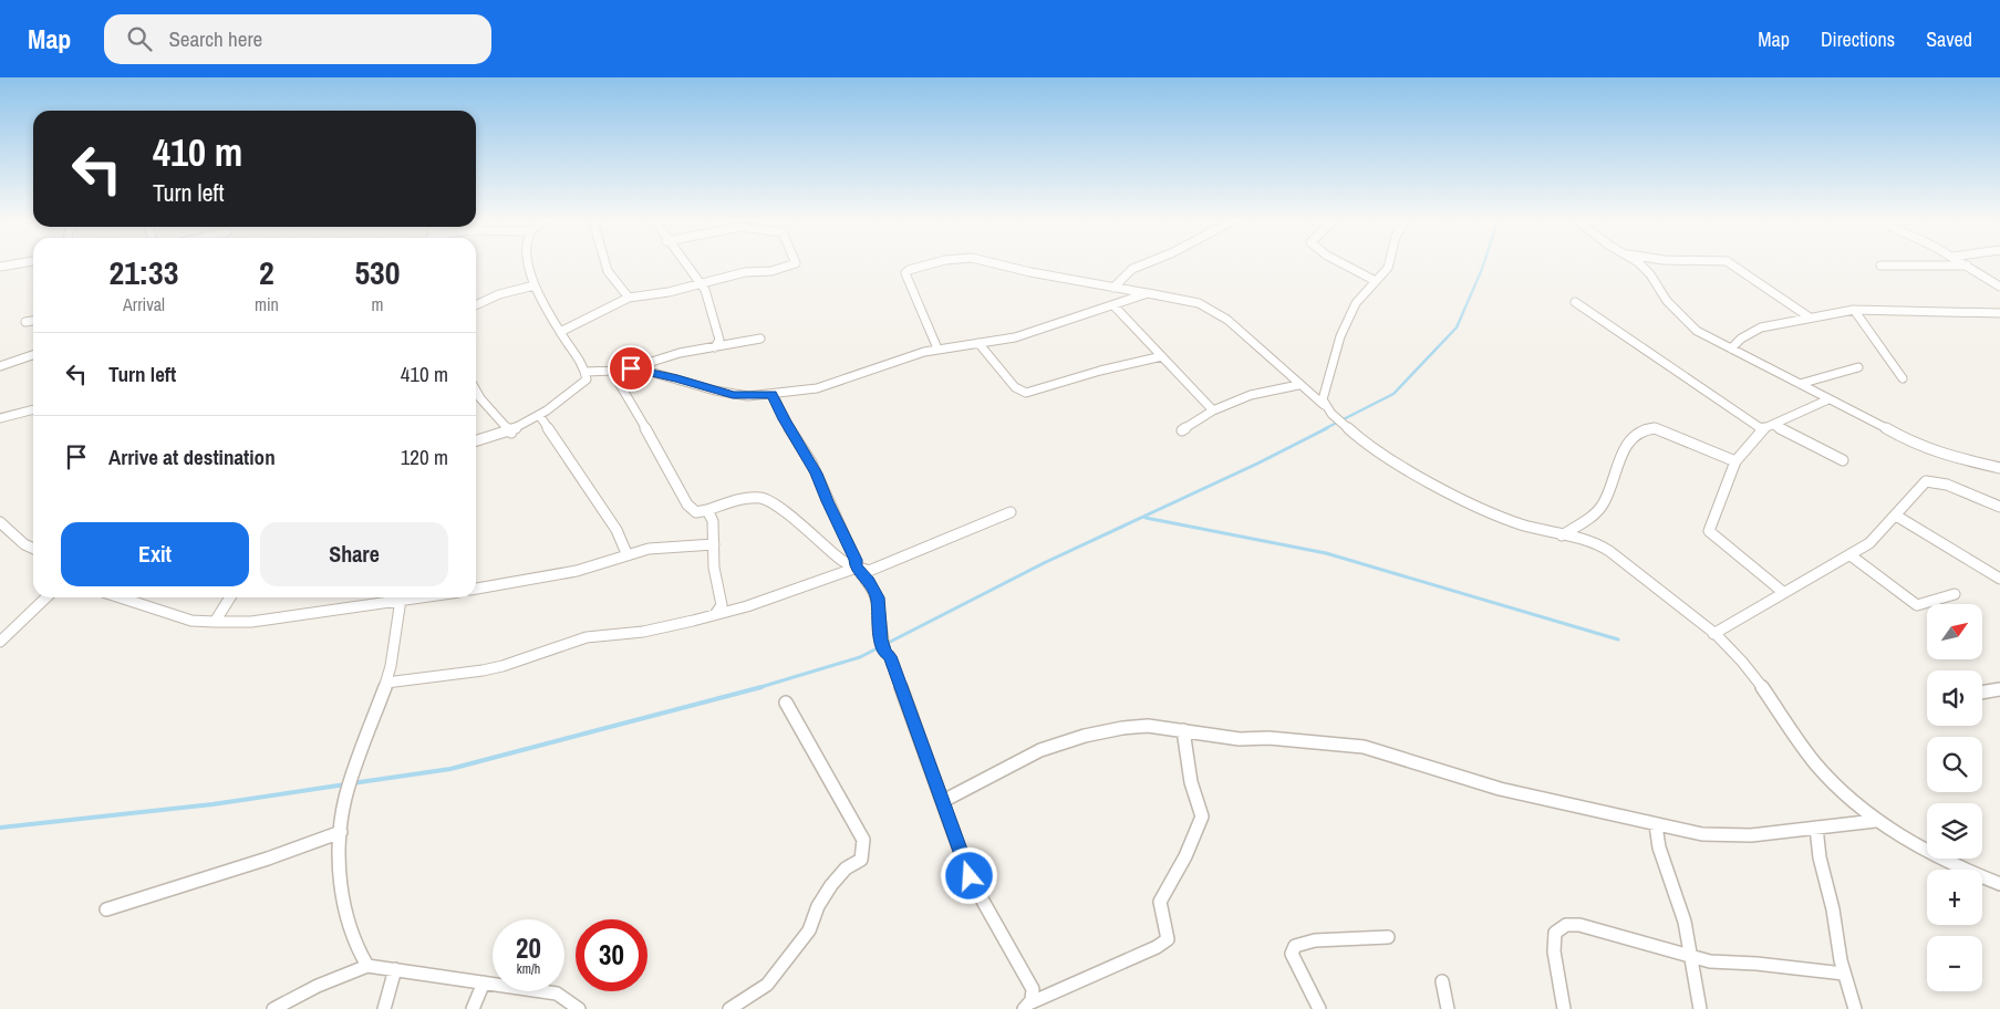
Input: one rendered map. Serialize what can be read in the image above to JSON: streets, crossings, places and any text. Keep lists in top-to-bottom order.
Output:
{
  "north": "top right",
  "page": {
    "header": "Map",
    "search": "Search here",
    "nav": ["Map", "Directions", "Saved"],
    "turn": ["410 m", "Turn left"],
    "eta": [
      "21:33",
      "Arrival",
      "2",
      "min",
      "530",
      "m"
    ],
    "list": [
      {
        "name": "Turn left",
        "value": "410 m"
      },
      {
        "name": "Arrive at destination",
        "value": "120 m"
      }
    ],
    "buttons": ["Exit", "Share"],
    "map_buttons": ["+", "−"],
    "speed": "20 km/h",
    "limit": "30"
  }
}
